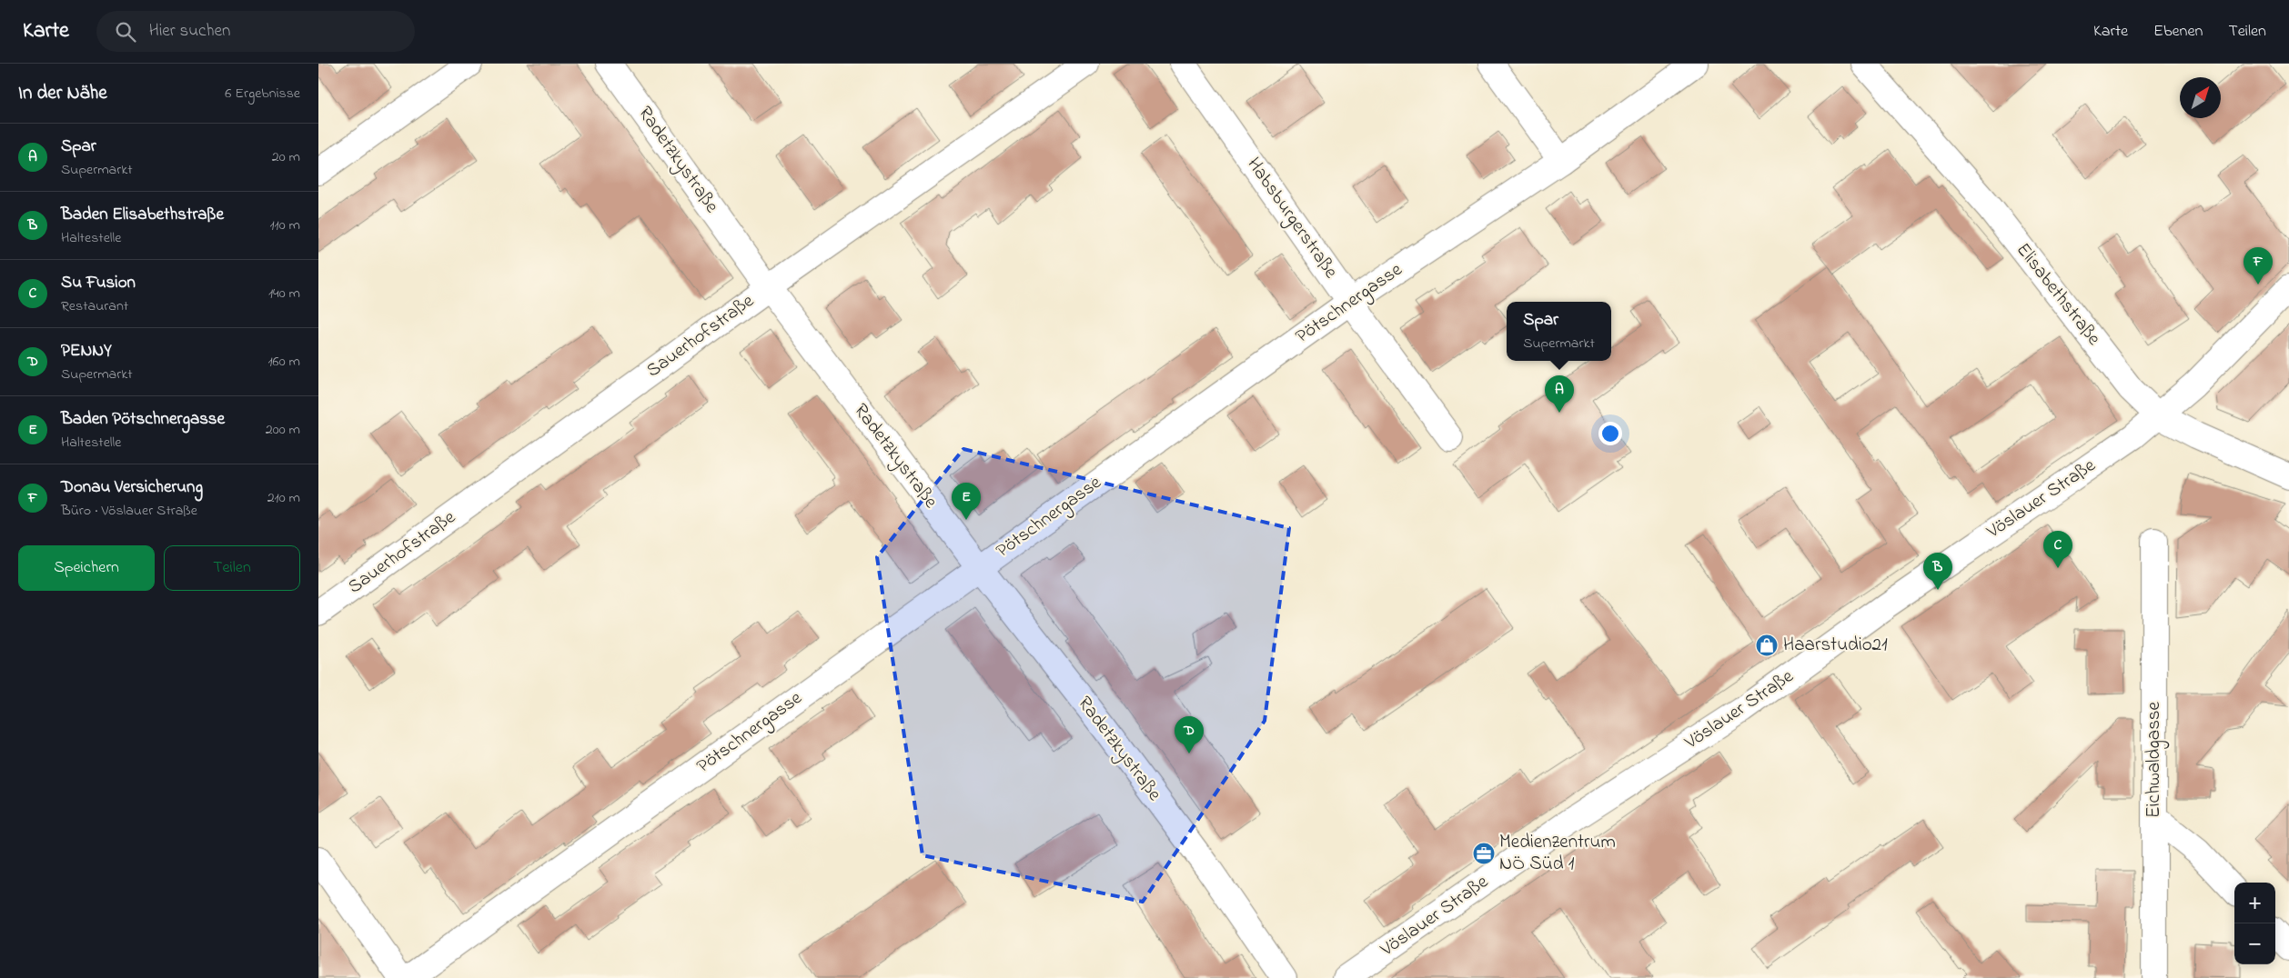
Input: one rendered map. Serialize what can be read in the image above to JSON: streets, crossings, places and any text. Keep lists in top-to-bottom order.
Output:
{
  "streets": {
    "street": [
      "Radetzkystraße",
      "Habsburgerstraße",
      "Elisabethstraße",
      "Pötschnergasse",
      "Sauerhofstraße",
      "Vöslauer Straße",
      "Eichwaldgasse"
    ]
  },
  "crossings": [
    ["Radetzkystraße", "Pötschnergasse"],
    ["Radetzkystraße", "Sauerhofstraße"],
    ["Habsburgerstraße", "Pötschnergasse"],
    ["Elisabethstraße", "Vöslauer Straße"]
  ],
  "places": {
    "shop": ["Haarstudio21"],
    "office": ["Medienzentrum NÖ Süd 1"]
  },
  "north": "top right",
  "page": {
    "header": "Karte",
    "search": "Hier suchen",
    "nav": ["Karte", "Ebenen", "Teilen"],
    "heading": ["In der Nähe", "6 Ergebnisse"],
    "list": [
      {
        "mark": "A",
        "name": "Spar",
        "note": "Supermarkt",
        "value": "20 m"
      },
      {
        "mark": "B",
        "name": "Baden Elisabethstraße",
        "note": "Haltestelle",
        "value": "110 m"
      },
      {
        "mark": "C",
        "name": "Su Fusion",
        "note": "Restaurant",
        "value": "140 m"
      },
      {
        "mark": "D",
        "name": "PENNY",
        "note": "Supermarkt",
        "value": "160 m"
      },
      {
        "mark": "E",
        "name": "Baden Pötschnergasse",
        "note": "Haltestelle",
        "value": "200 m"
      },
      {
        "mark": "F",
        "name": "Donau Versicherung",
        "note": "Büro · Vöslauer Straße",
        "value": "210 m"
      }
    ],
    "pins": [
      "F",
      "A",
      "E",
      "C",
      "B",
      "D"
    ],
    "popup": ["Spar", "Supermarkt"],
    "buttons": ["Speichern", "Teilen"],
    "map_buttons": ["+", "−"]
  }
}
